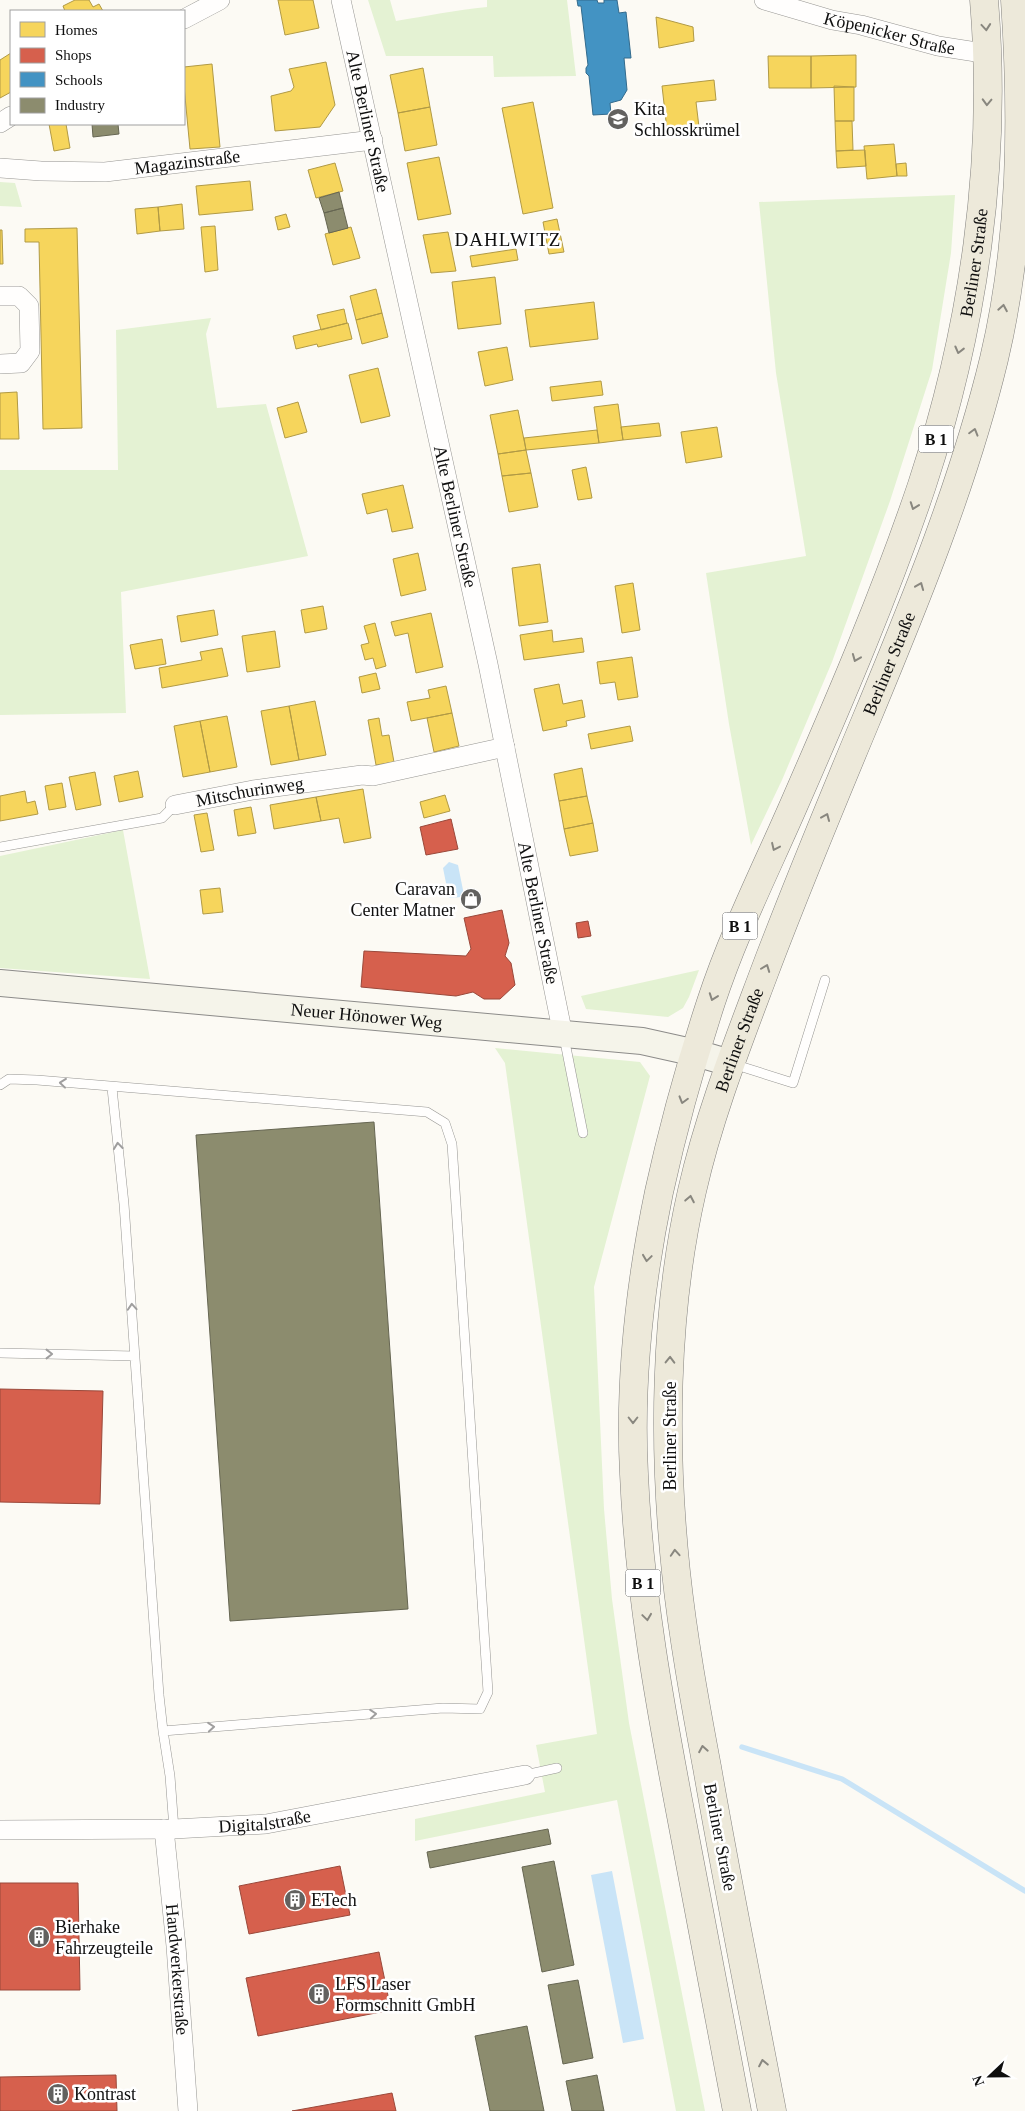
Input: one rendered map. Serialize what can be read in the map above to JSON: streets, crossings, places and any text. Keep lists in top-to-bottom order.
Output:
{
  "streets": {
    "main road": ["Berliner Straße", "B 1", "Neuer Hönower Weg"],
    "street": [
      "Köpenicker Straße",
      "Alte Berliner Straße",
      "Magazinstraße",
      "Mitschurinweg",
      "Digitalstraße",
      "Handwerkerstraße"
    ]
  },
  "crossings": [
    ["Köpenicker Straße", "Berliner Straße"],
    ["Alte Berliner Straße", "Magazinstraße"],
    ["Alte Berliner Straße", "Mitschurinweg"],
    ["Alte Berliner Straße", "Neuer Hönower Weg"],
    ["Berliner Straße", "Neuer Hönower Weg"],
    ["Digitalstraße", "Handwerkerstraße"]
  ],
  "districts": ["DAHLWITZ"],
  "places": {
    "school or university": ["Kita Schlosskrümel"],
    "shop": ["Caravan Center Matner"],
    "building": [
      "ETech",
      "Bierhake Fahrzeugteile",
      "LFS Laser Formschnitt GmbH",
      "Kontrast"
    ]
  },
  "legend": [
    "Homes",
    "Shops",
    "Schools",
    "Industry"
  ],
  "north": "left"
}
